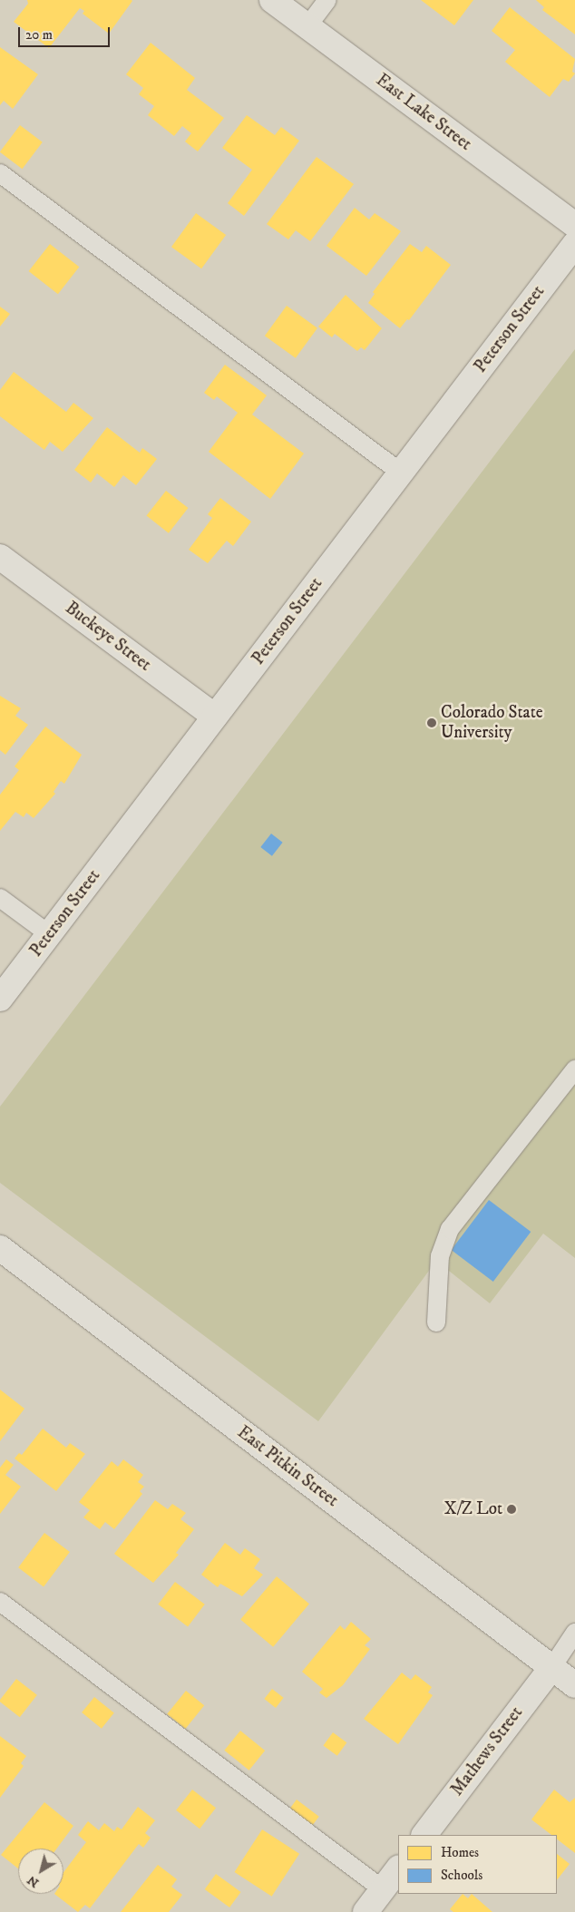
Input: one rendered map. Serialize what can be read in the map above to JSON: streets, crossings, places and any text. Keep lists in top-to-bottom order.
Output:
{
  "streets": {
    "street": [
      "East Lake Street",
      "Peterson Street",
      "Buckeye Street",
      "East Pitkin Street",
      "Mathews Street"
    ]
  },
  "crossings": [
    ["Peterson Street", "Buckeye Street"],
    ["East Pitkin Street", "Mathews Street"]
  ],
  "places": ["Colorado State University", "X/Z Lot"],
  "legend": ["Homes", "Schools"],
  "scale_bar": "20 m",
  "north": "bottom left"
}
